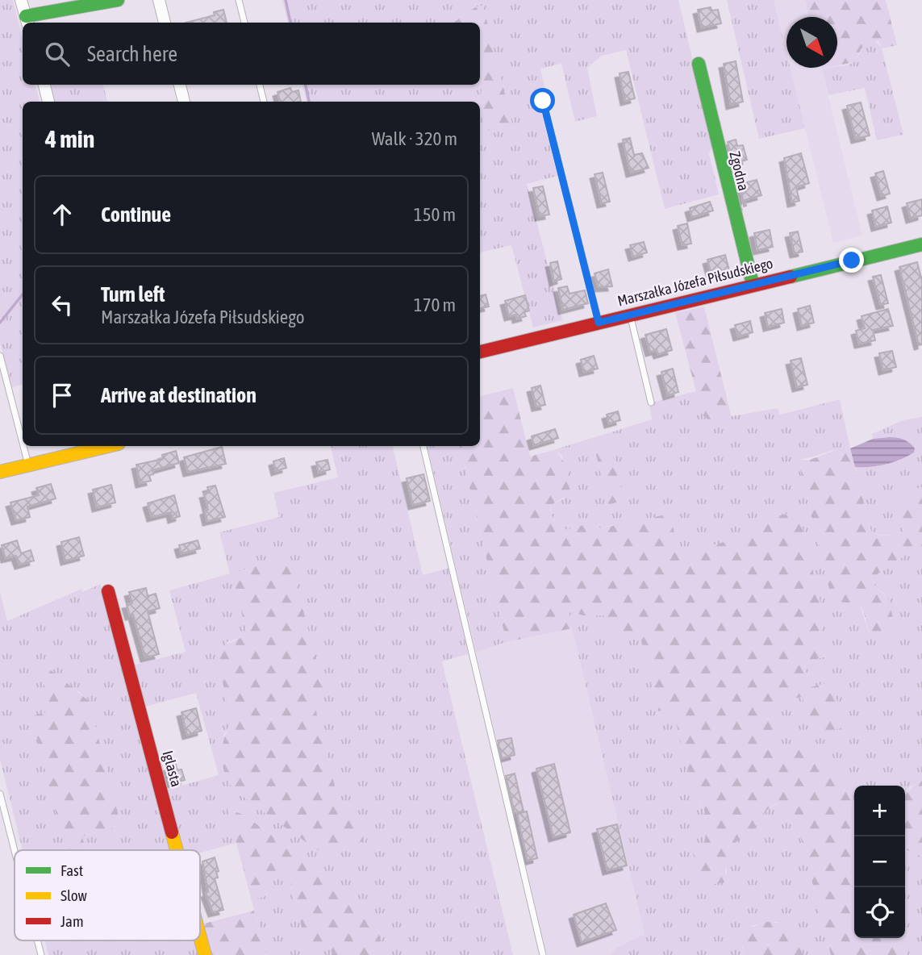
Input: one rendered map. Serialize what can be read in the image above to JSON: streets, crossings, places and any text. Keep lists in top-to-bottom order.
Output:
{
  "streets": {
    "street": ["Zgodna", "Marszałka Józefa Piłsudskiego", "Iglasta"]
  },
  "crossings": [
    ["Zgodna", "Marszałka Józefa Piłsudskiego"]
  ],
  "legend": ["Fast", "Slow", "Jam"],
  "north": "bottom right",
  "page": {
    "search": "Search here",
    "heading": ["4 min", "Walk · 320 m"],
    "list": [
      ["Continue", "150 m"],
      ["Turn left", "Marszałka Józefa Piłsudskiego", "170 m"],
      "Arrive at destination"
    ],
    "map_buttons": ["+", "−"]
  }
}
